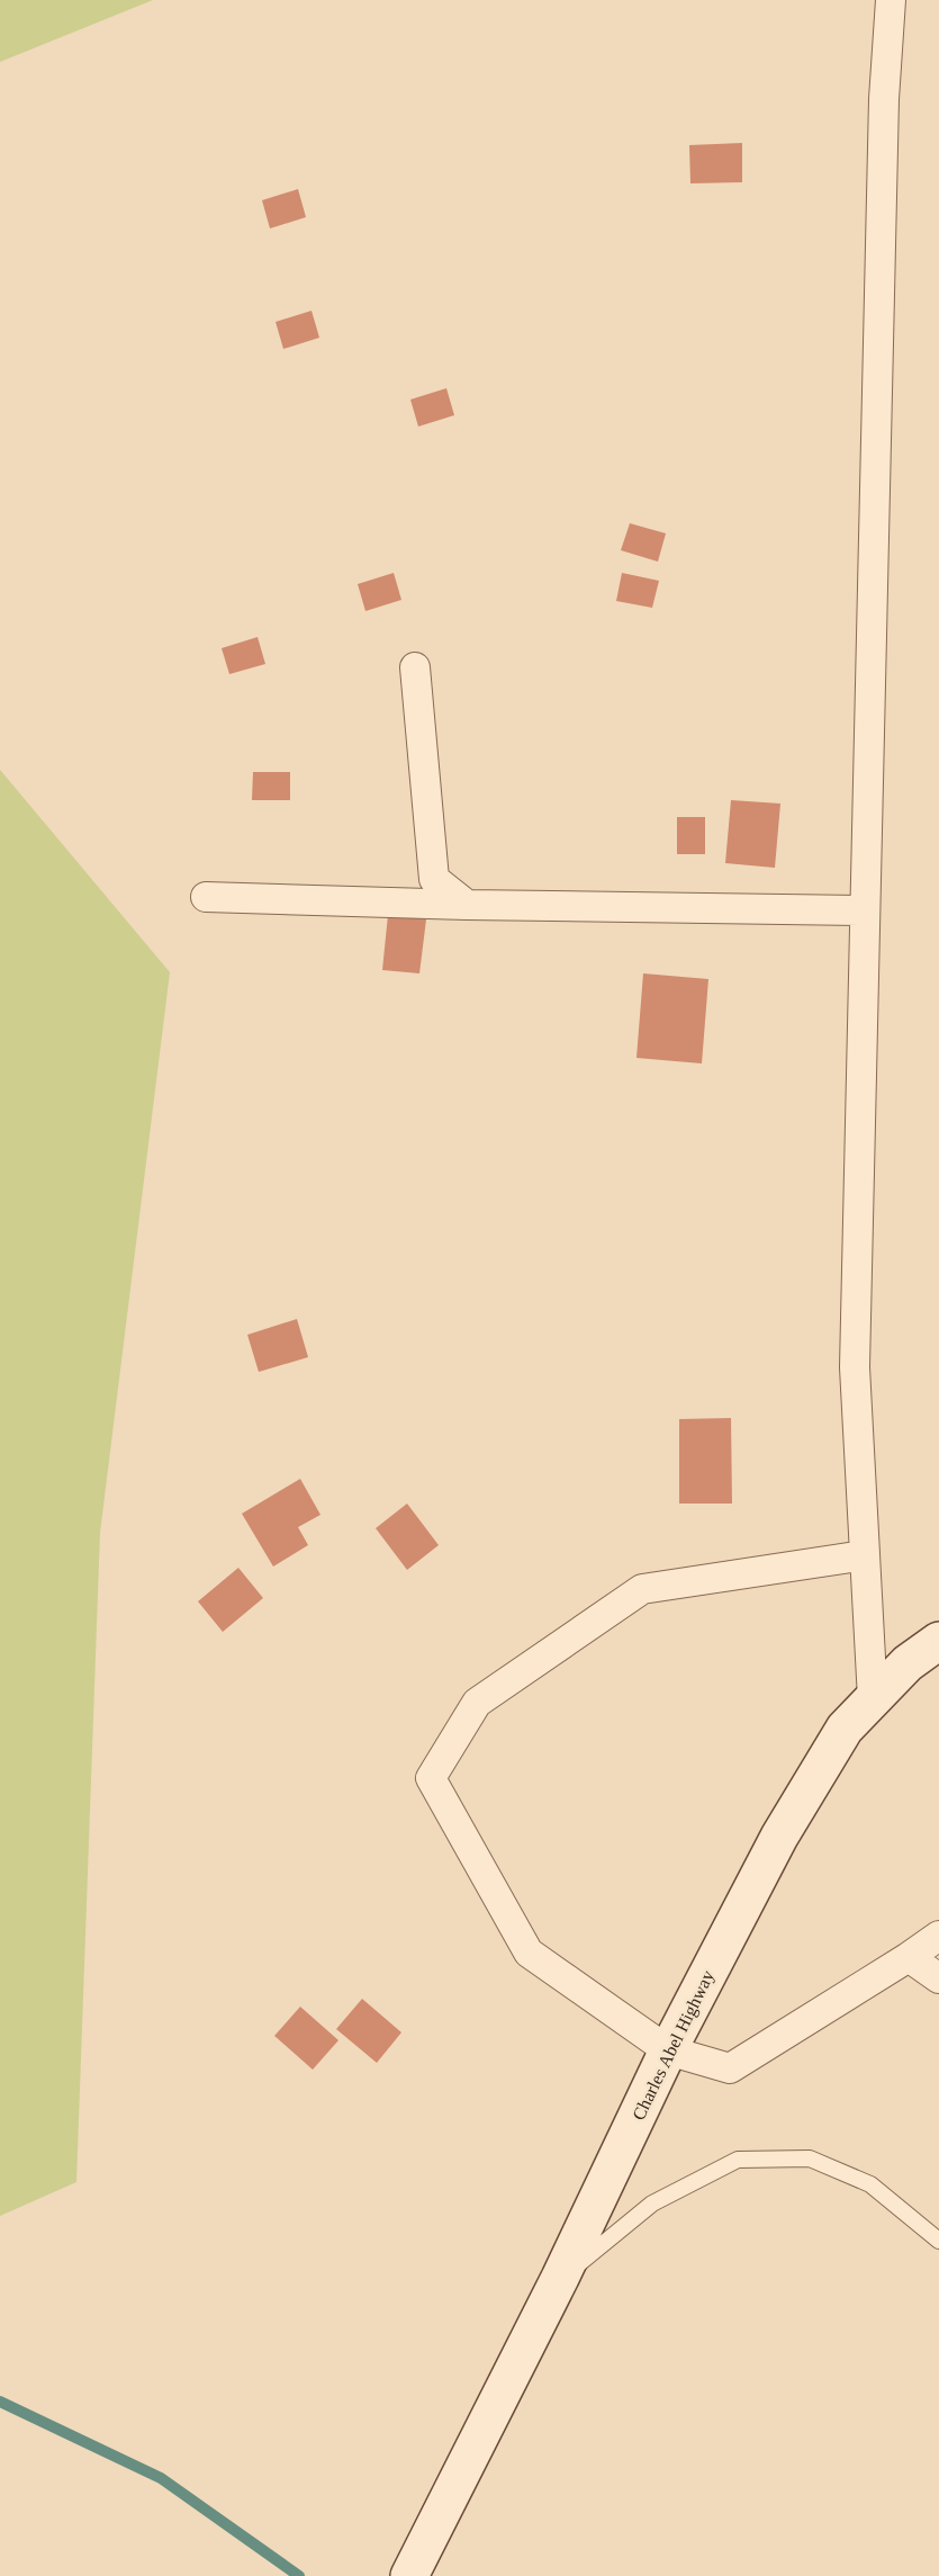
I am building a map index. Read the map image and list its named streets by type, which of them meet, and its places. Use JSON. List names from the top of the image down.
{
  "streets": {
    "main road": ["Charles Abel Highway"]
  }
}
